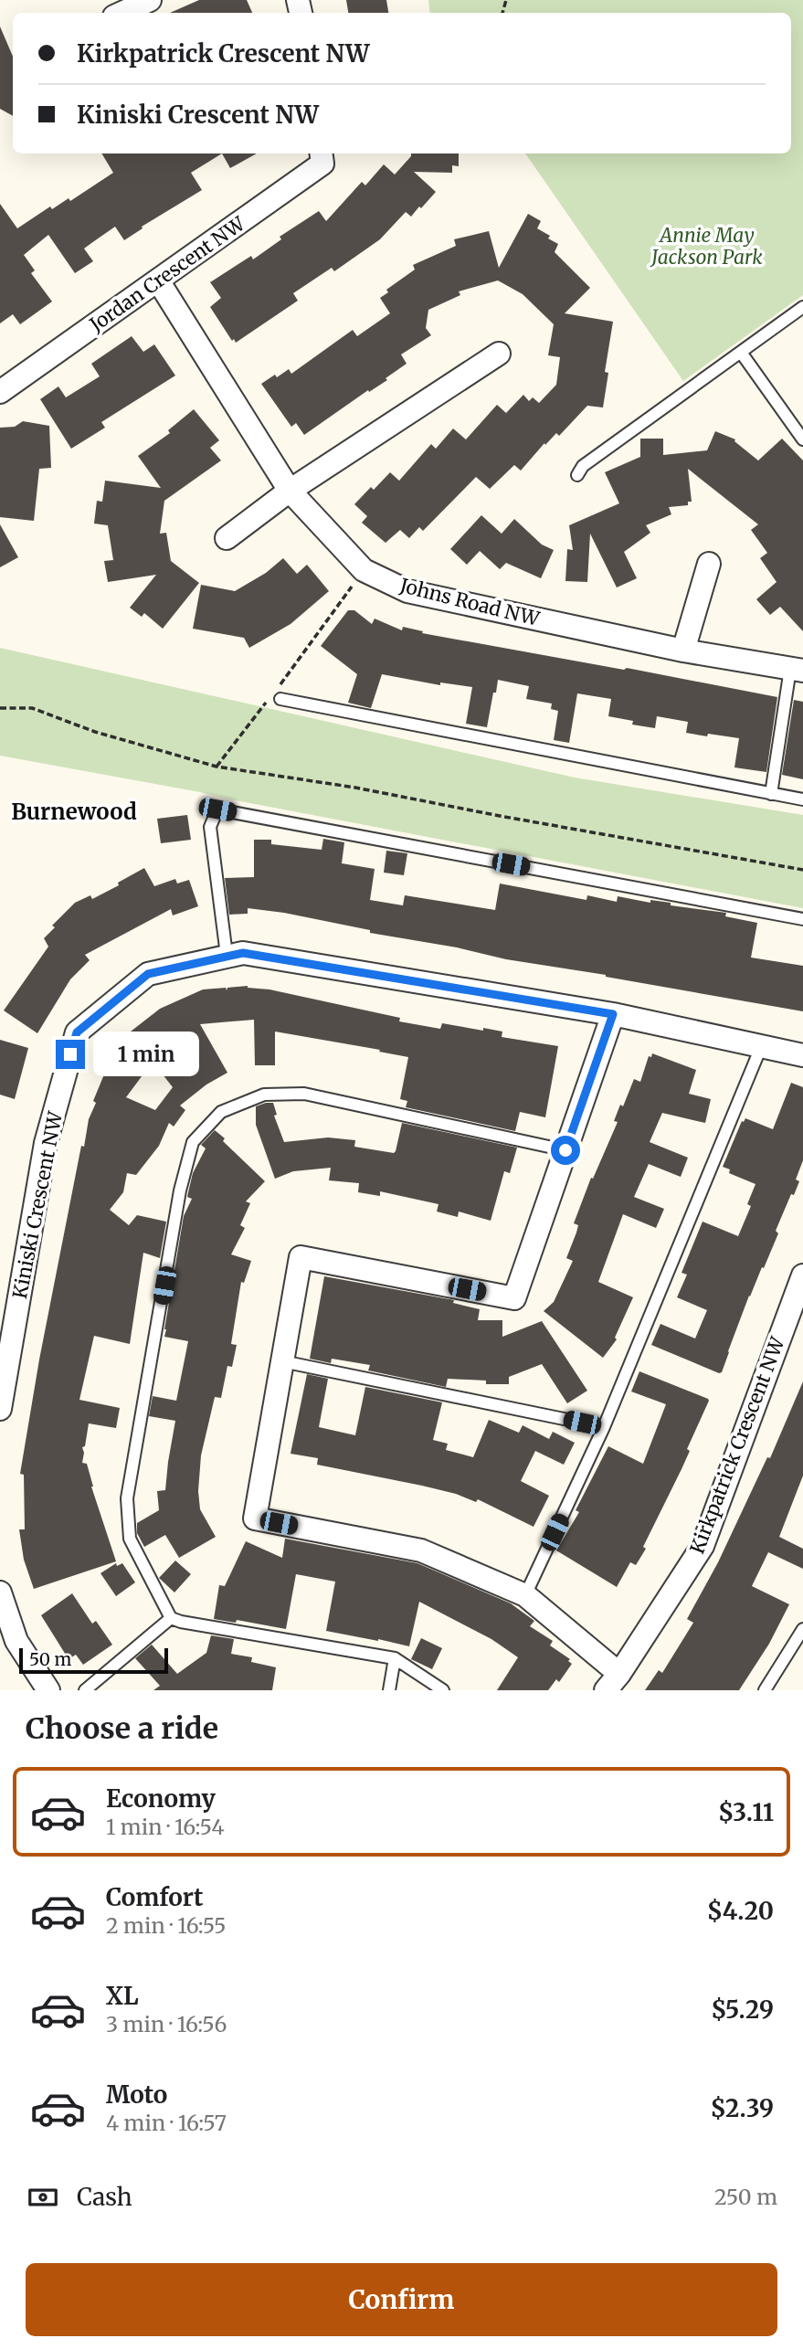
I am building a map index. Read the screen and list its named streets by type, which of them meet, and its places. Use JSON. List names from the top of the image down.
{
  "streets": {
    "street": [
      "Jordan Crescent NW",
      "Johns Road NW",
      "Kiniski Crescent NW",
      "Kirkpatrick Crescent NW"
    ]
  },
  "crossings": [
    ["Jordan Crescent NW", "Johns Road NW"],
    ["Kiniski Crescent NW", "Kirkpatrick Crescent NW"]
  ],
  "districts": ["Burnewood"],
  "parks": ["Annie May Jackson Park"],
  "scale_bar": "50 m",
  "page": {
    "banner": ["Kirkpatrick Crescent NW", "Kiniski Crescent NW"],
    "bubble": "1 min",
    "scale": "50 m",
    "heading": "Choose a ride",
    "list": [
      {
        "name": "Economy",
        "note": "1 min · 16:54",
        "value": "$3.11"
      },
      {
        "name": "Comfort",
        "note": "2 min · 16:55",
        "value": "$4.20"
      },
      {
        "name": "XL",
        "note": "3 min · 16:56",
        "value": "$5.29"
      },
      {
        "name": "Moto",
        "note": "4 min · 16:57",
        "value": "$2.39"
      }
    ],
    "pay": ["Cash", "250 m"],
    "buttons": "Confirm"
  }
}
